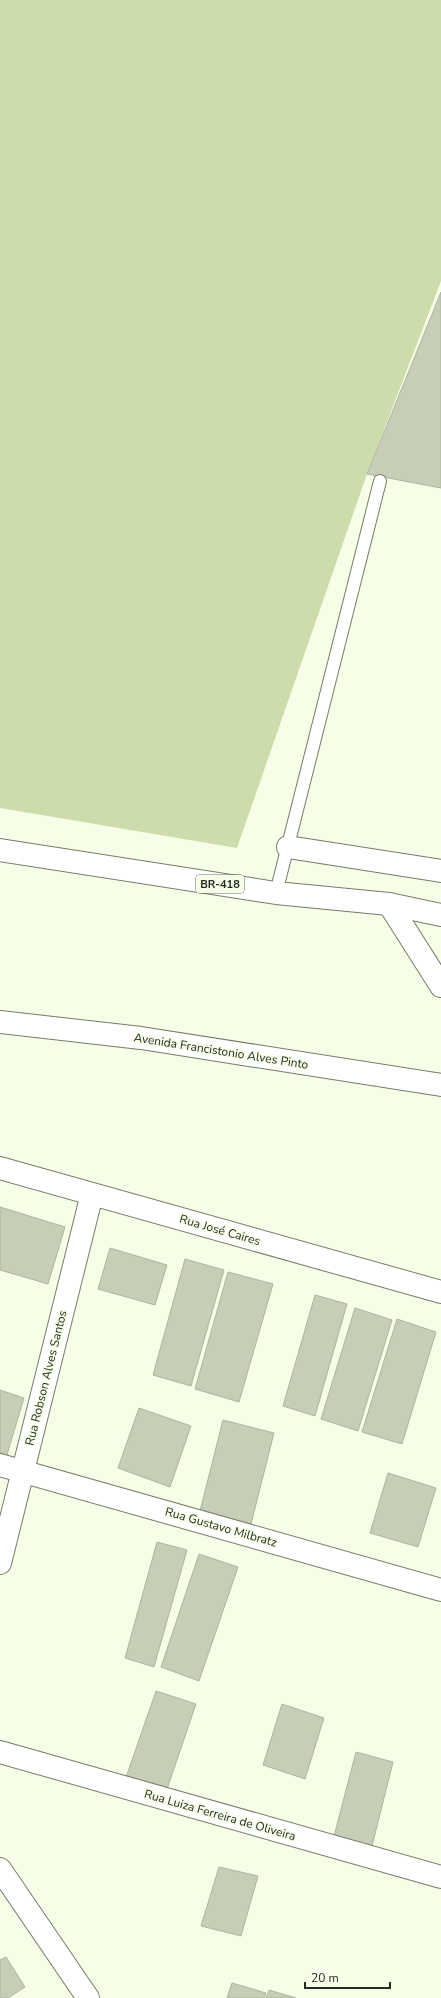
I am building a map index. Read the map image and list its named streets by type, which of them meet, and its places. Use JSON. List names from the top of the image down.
{
  "streets": {
    "street": [
      "BR-418",
      "Avenida Francistonio Alves Pinto",
      "Rua José Caires",
      "Rua Robson Alves Santos",
      "Rua Gustavo Milbratz",
      "Rua Luiza Ferreira de Oliveira"
    ]
  },
  "crossings": [
    ["Rua José Caires", "Rua Robson Alves Santos"],
    ["Rua Robson Alves Santos", "Rua Gustavo Milbratz"]
  ],
  "scale_bar": "20 m"
}
